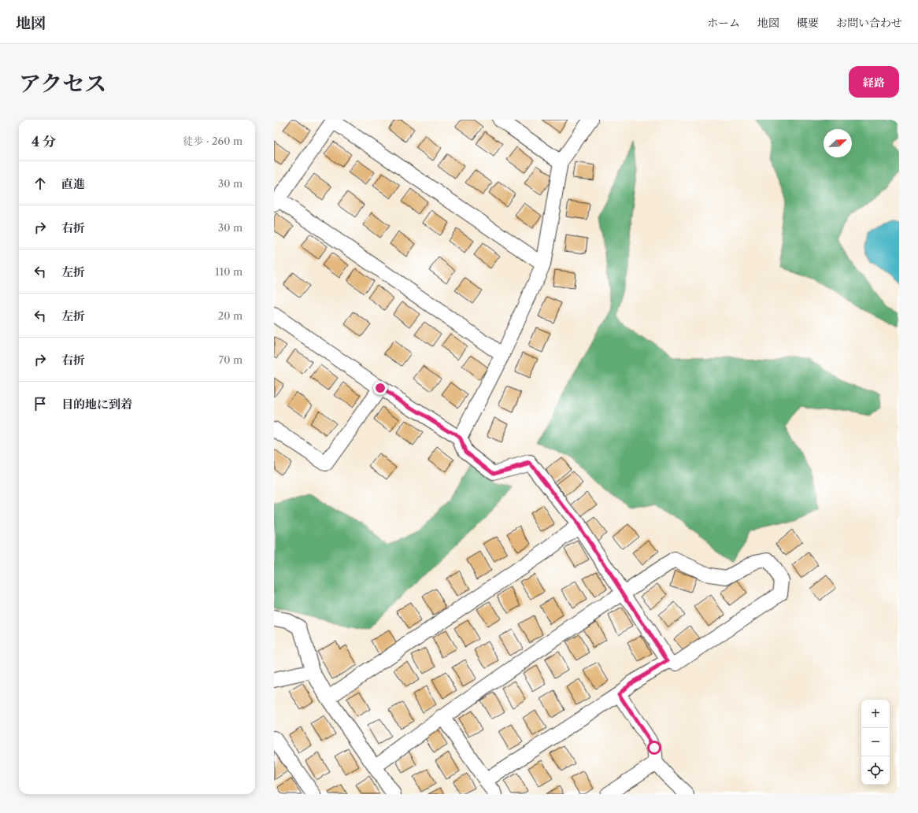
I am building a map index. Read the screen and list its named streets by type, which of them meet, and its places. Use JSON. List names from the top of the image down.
{
  "north": "top right",
  "page": {
    "header": "地図",
    "nav": [
      "ホーム",
      "地図",
      "概要",
      "お問い合わせ"
    ],
    "title": "アクセス",
    "buttons": "経路",
    "heading": ["4 分", "徒歩 · 260 m"],
    "list": [
      ["直進", "30 m"],
      ["右折", "30 m"],
      ["左折", "110 m"],
      ["左折", "20 m"],
      ["右折", "70 m"],
      "目的地に到着"
    ],
    "map_buttons": ["+", "−"]
  }
}
